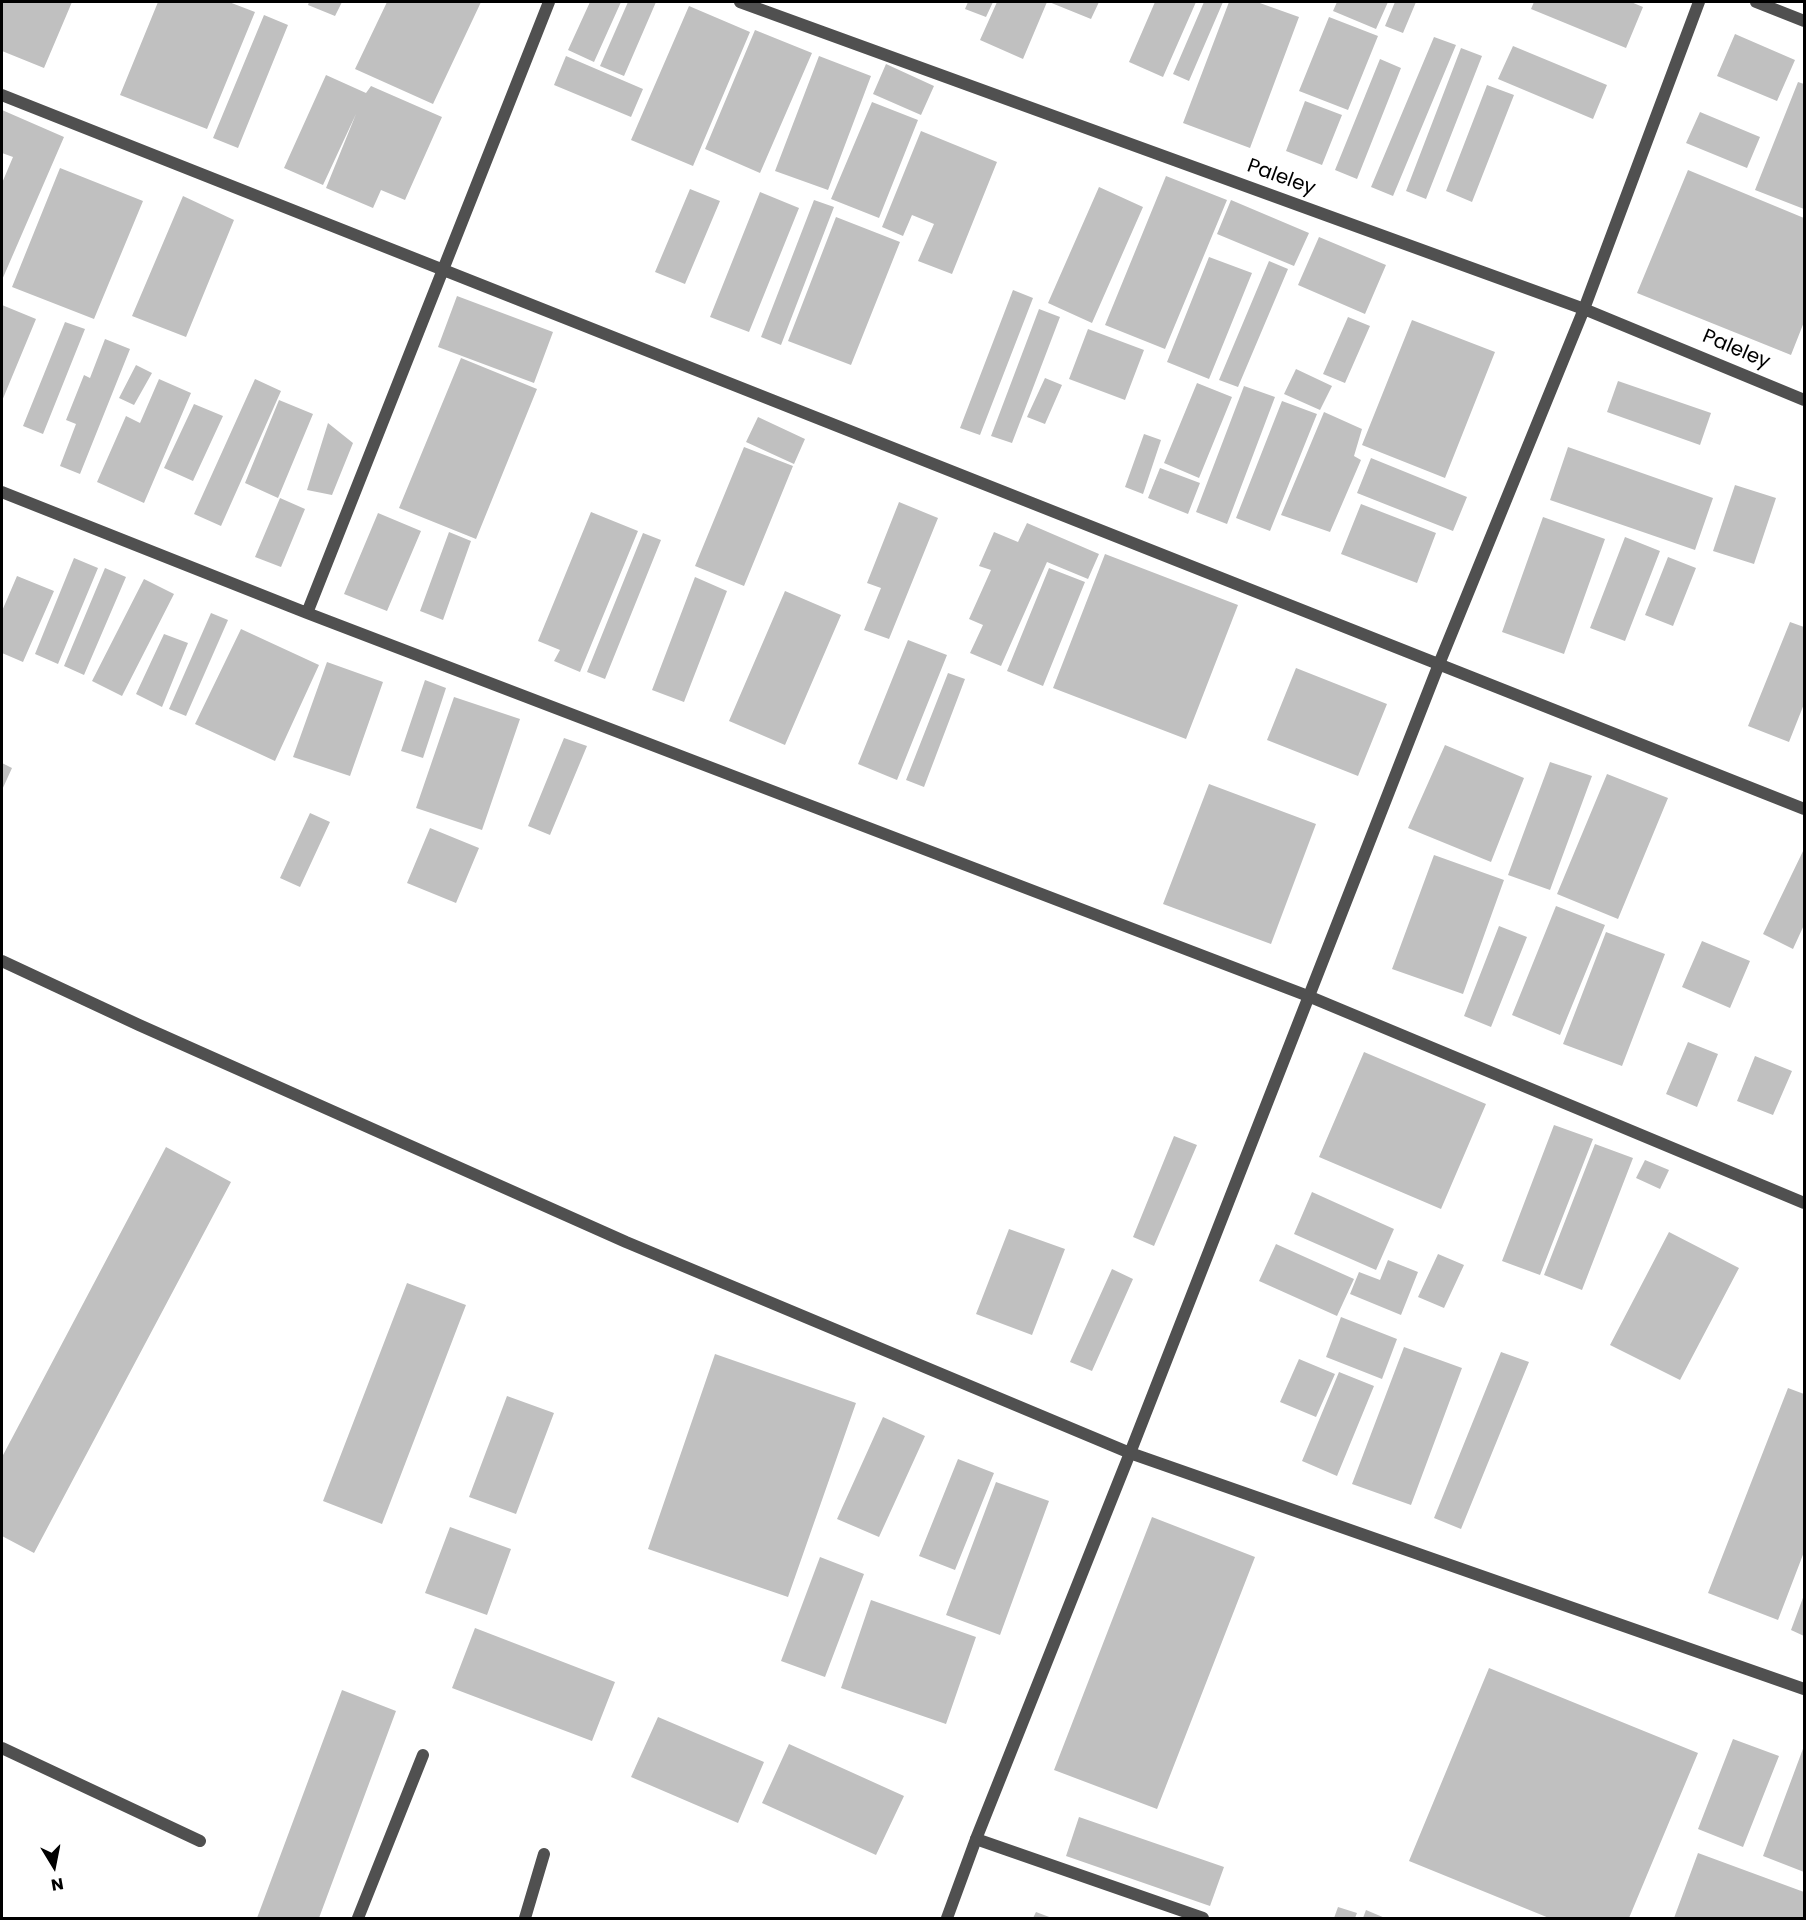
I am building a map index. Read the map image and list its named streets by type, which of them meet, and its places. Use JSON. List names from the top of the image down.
{
  "streets": {
    "street": ["Paleley"]
  },
  "north": "bottom"
}
